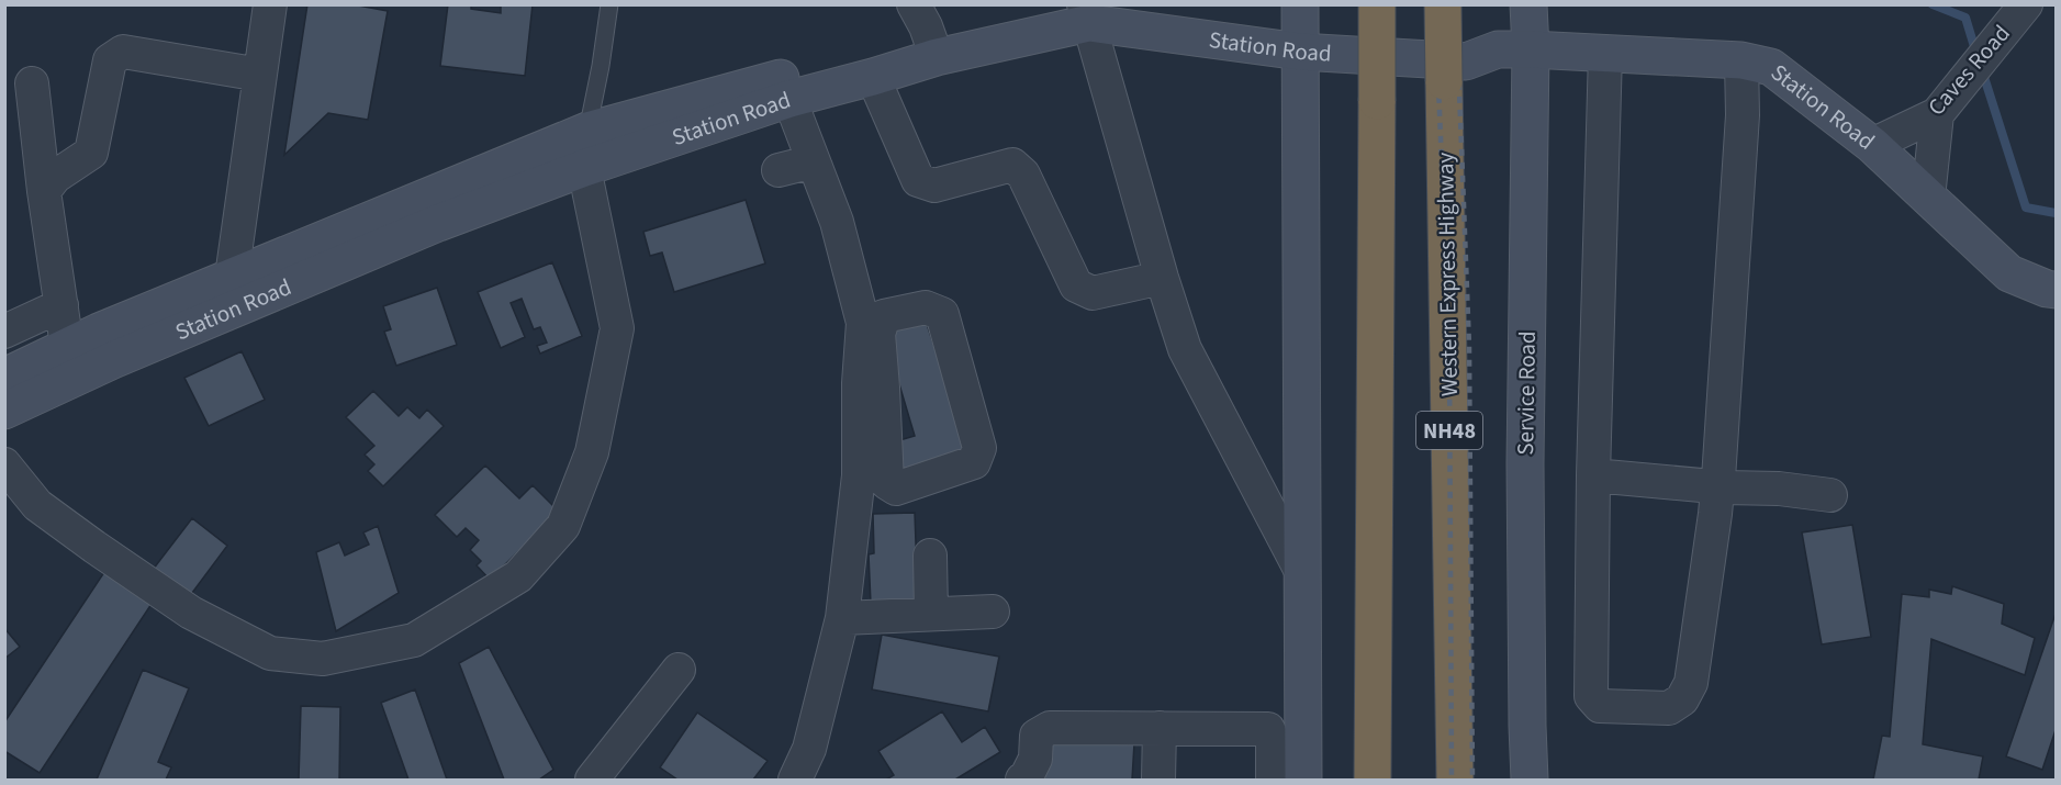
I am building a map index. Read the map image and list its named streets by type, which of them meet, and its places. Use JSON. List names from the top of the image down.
{
  "streets": {
    "highway": ["Western Express Highway", "NH48"],
    "street": ["Station Road", "Caves Road", "Service Road"]
  },
  "crossings": [
    ["Station Road", "Caves Road"],
    ["Station Road", "Service Road"]
  ]
}
